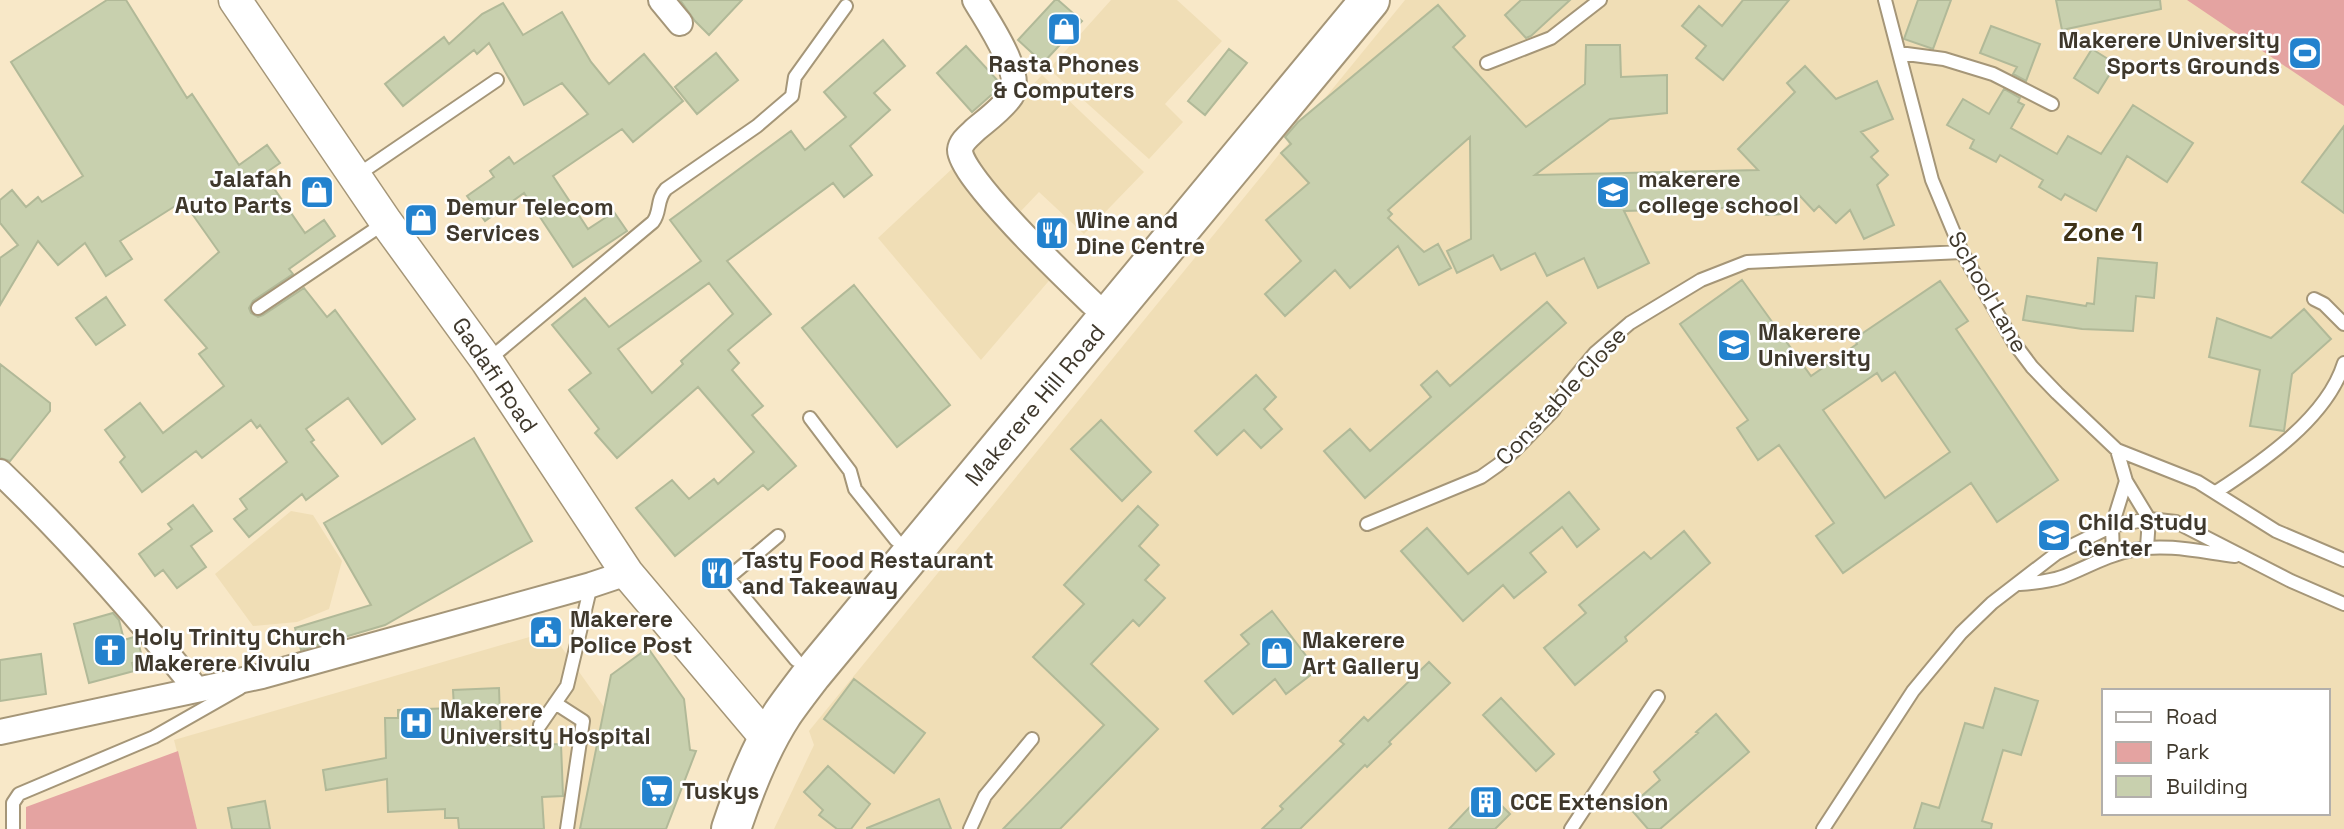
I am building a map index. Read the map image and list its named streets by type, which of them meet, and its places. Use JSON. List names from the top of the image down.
{
  "streets": {
    "main road": ["Makerere Hill Road"],
    "street": ["Gadafi Road"],
    "lane": ["School Lane", "Constable Close"]
  },
  "crossings": [
    ["School Lane", "Constable Close"],
    ["Gadafi Road", "Makerere Hill Road"]
  ],
  "districts": ["Zone 1"],
  "places": {
    "shop": [
      "Rasta Phones & Computers",
      "Jalafah Auto Parts",
      "Demur Telecom Services",
      "Makerere Art Gallery"
    ],
    "sports": ["Makerere University Sports Grounds"],
    "school or university": ["makerere college school", "Makerere University", "Child Study Center"],
    "restaurant": ["Wine and Dine Centre", "Tasty Food Restaurant and Takeaway"],
    "public building": ["Makerere Police Post"],
    "church": ["Holy Trinity Church Makerere Kivulu"],
    "hospital": ["Makerere University Hospital"],
    "supermarket": ["Tuskys"],
    "building": ["CCE Extension"]
  },
  "legend": ["Road", "Park", "Building"]
}
